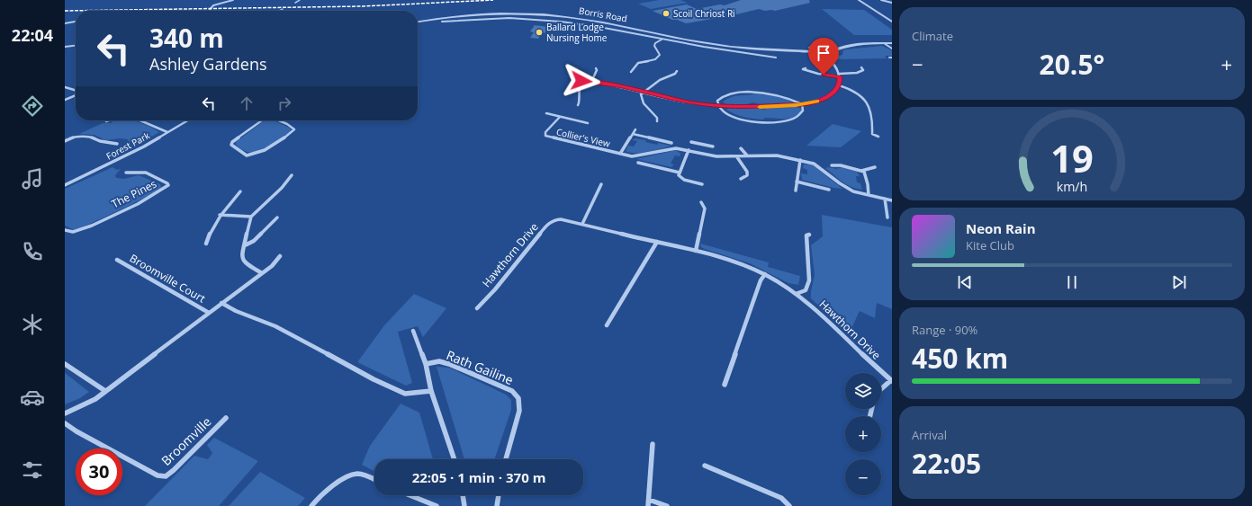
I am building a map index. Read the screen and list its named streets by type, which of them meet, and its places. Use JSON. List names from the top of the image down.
{
  "streets": {
    "street": [
      "Borris Road",
      "Collier's View",
      "Forest Park",
      "The Pines",
      "Hawthorn Drive",
      "Broomville Court",
      "Rath Gailine",
      "Broomville"
    ]
  },
  "places": ["Scoil Chriost Ri", "Ballard Lodge Nursing Home"],
  "page": {
    "tabs": "22:04",
    "tile": [
      "Climate",
      ["Range · 90%", "450 km"],
      ["Arrival", "22:05"]
    ],
    "turn": ["340 m", "Ashley Gardens"],
    "heat": ["−", "20.5°", "+"],
    "song": ["Neon Rain", "Kite Club"],
    "map_buttons": ["+", "−"],
    "limit": "30",
    "trip": "22:05 · 1 min · 370 m",
    "gauge": ["19", "km/h"]
  }
}
